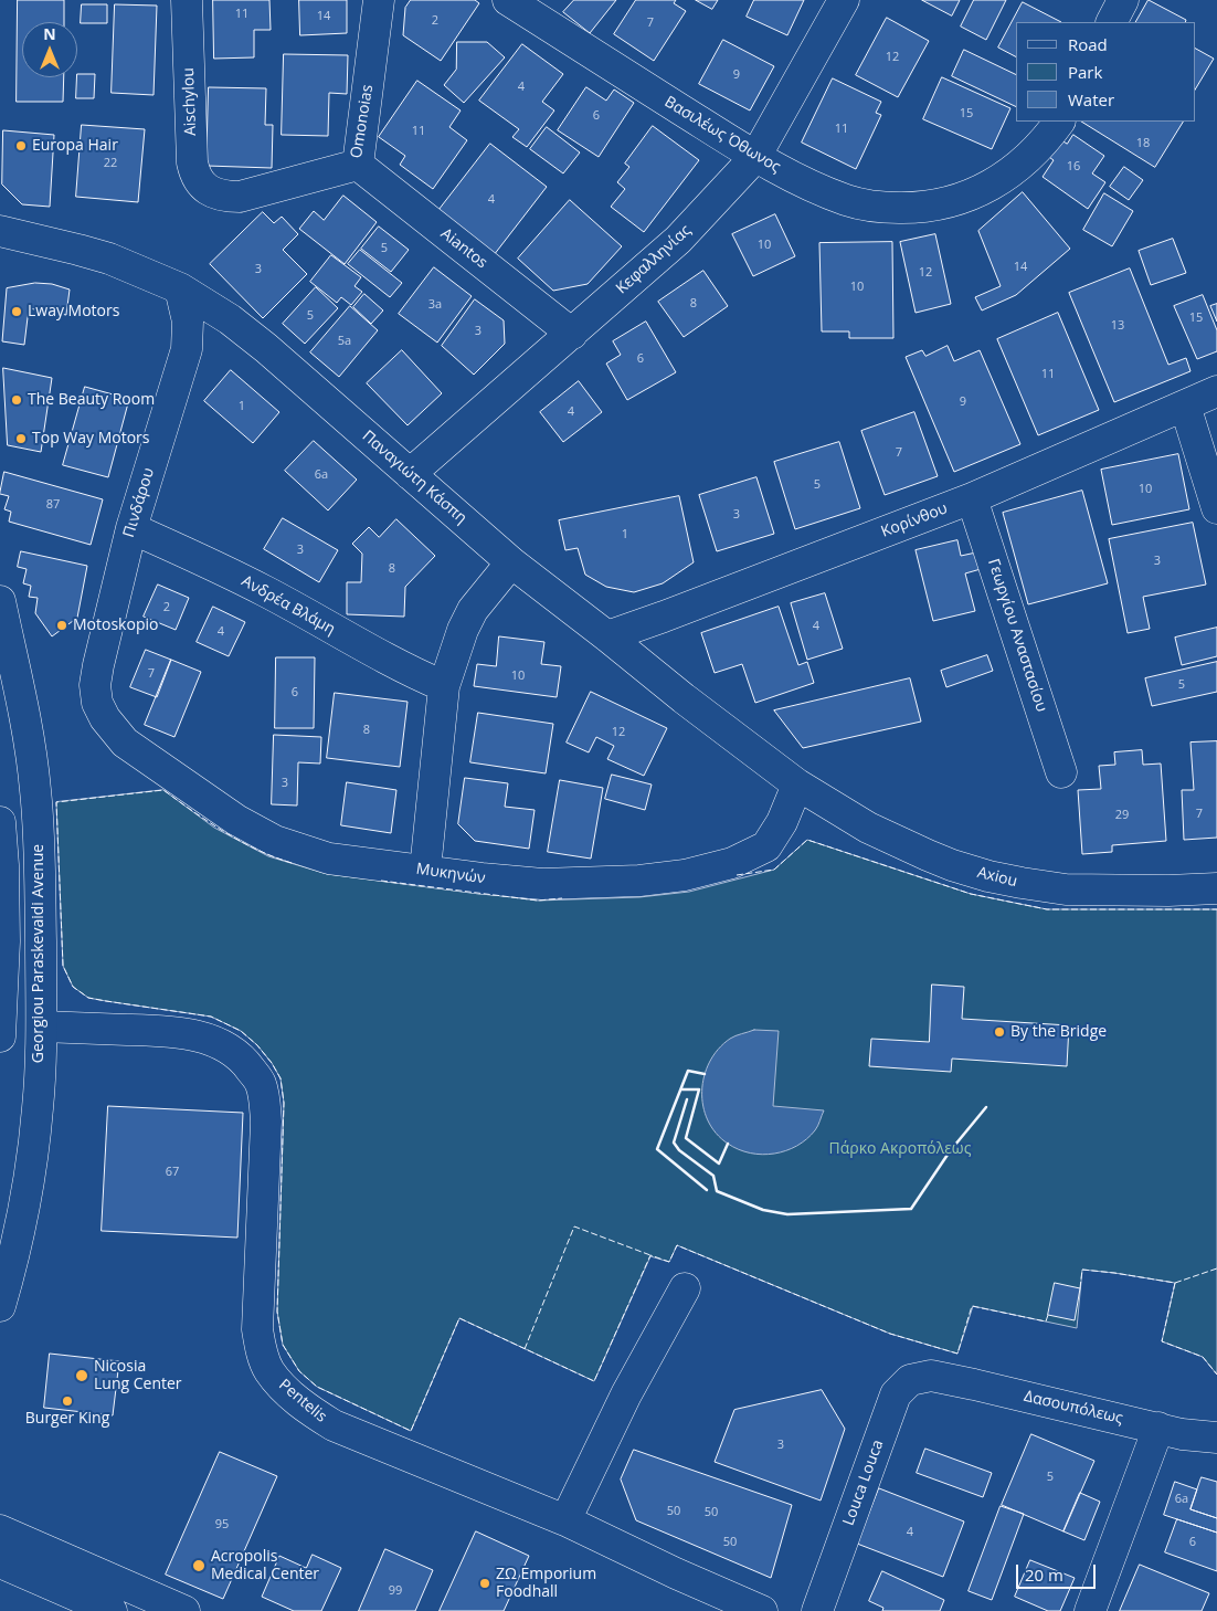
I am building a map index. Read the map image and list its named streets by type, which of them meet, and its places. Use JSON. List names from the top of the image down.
{
  "streets": {
    "street": [
      "Aischylou",
      "Omonoias",
      "Βασιλέως Όθωνος",
      "Aiantos",
      "Κεφαλληνίας",
      "Παναγιώτη Κάσπη",
      "Πινδάρου",
      "Κορίνθου",
      "Ανδρέα Βλάμη",
      "Γεωργίου Αναστασίου",
      "Μυκηνών",
      "Axiou",
      "Georgiou Paraskevaidi Avenue",
      "Pentelis",
      "Δασουπόλεως",
      "Louca Louca"
    ]
  },
  "crossings": [
    ["Aischylou", "Omonoias"],
    ["Omonoias", "Aiantos"],
    ["Βασιλέως Όθωνος", "Κεφαλληνίας"],
    ["Aiantos", "Κεφαλληνίας"],
    ["Κεφαλληνίας", "Παναγιώτη Κάσπη"],
    ["Παναγιώτη Κάσπη", "Πινδάρου"],
    ["Παναγιώτη Κάσπη", "Κορίνθου"],
    ["Παναγιώτη Κάσπη", "Μυκηνών"],
    ["Παναγιώτη Κάσπη", "Axiou"],
    ["Πινδάρου", "Ανδρέα Βλάμη"],
    ["Πινδάρου", "Μυκηνών"],
    ["Κορίνθου", "Γεωργίου Αναστασίου"],
    ["Μυκηνών", "Axiou"],
    ["Georgiou Paraskevaidi Avenue", "Pentelis"],
    ["Δασουπόλεως", "Louca Louca"]
  ],
  "parks": ["Πάρκο Ακροπόλεως"],
  "places": [
    "Europa Hair",
    "Lway Motors",
    "The Beauty Room",
    "Top Way Motors",
    "Motoskopio",
    "By the Bridge",
    "Nicosia Lung Center",
    "Burger King",
    "Acropolis Medical Center",
    "ΖΩ Emporium Foodhall"
  ],
  "house_numbers": [
    "11",
    "14",
    "2",
    "7",
    "12",
    "9",
    "4",
    "15",
    "6",
    "11",
    "11",
    "18",
    "22",
    "16",
    "4",
    "10",
    "5",
    "14",
    "3",
    "12",
    "10",
    "8",
    "3a",
    "5",
    "15",
    "13",
    "3",
    "5a",
    "6",
    "11",
    "9",
    "1",
    "4",
    "7",
    "6a",
    "5",
    "10",
    "87",
    "3",
    "1",
    "3",
    "3",
    "8",
    "2",
    "4",
    "4",
    "7",
    "10",
    "5",
    "6",
    "8",
    "12",
    "3",
    "7",
    "29",
    "67",
    "3",
    "5",
    "6a",
    "50",
    "50",
    "95",
    "4",
    "50",
    "6",
    "99"
  ],
  "legend": ["Road", "Park", "Water"],
  "scale_bar": "20 m",
  "north": "top"
}
